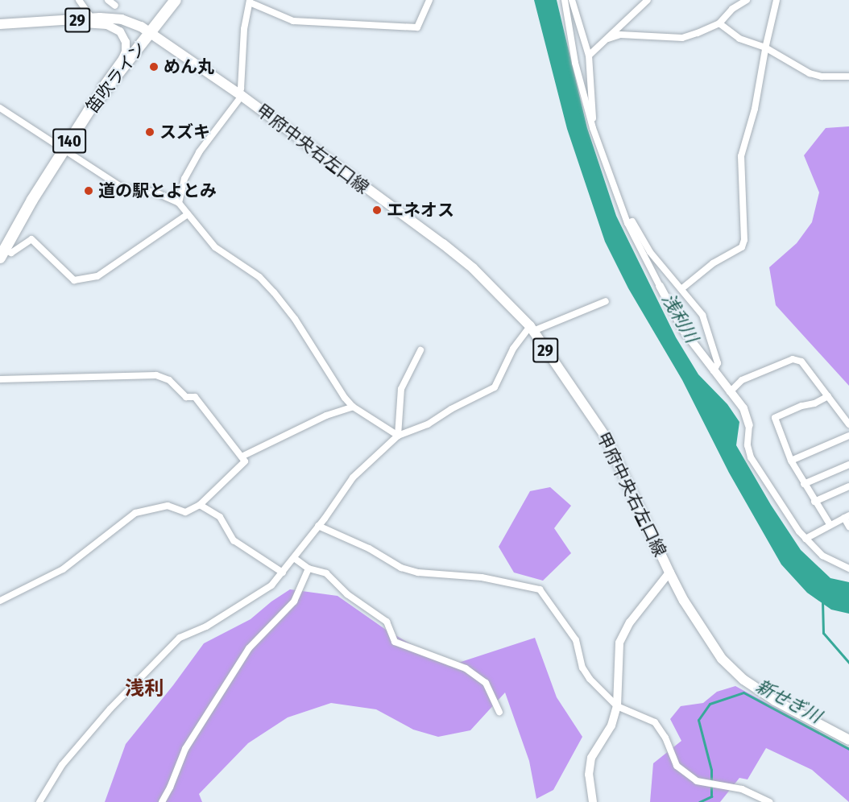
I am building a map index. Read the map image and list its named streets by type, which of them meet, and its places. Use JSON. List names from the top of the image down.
{
  "streets": {
    "highway": ["笛吹ライン", "140"],
    "main road": ["29", "甲府中央右左口線"]
  },
  "crossings": [
    ["笛吹ライン", "甲府中央右左口線"]
  ],
  "districts": ["浅利"],
  "water": ["浅利川", "新せぎ川"],
  "places": [
    "めん丸",
    "スズキ",
    "道の駅とよとみ",
    "エネオス"
  ]
}
